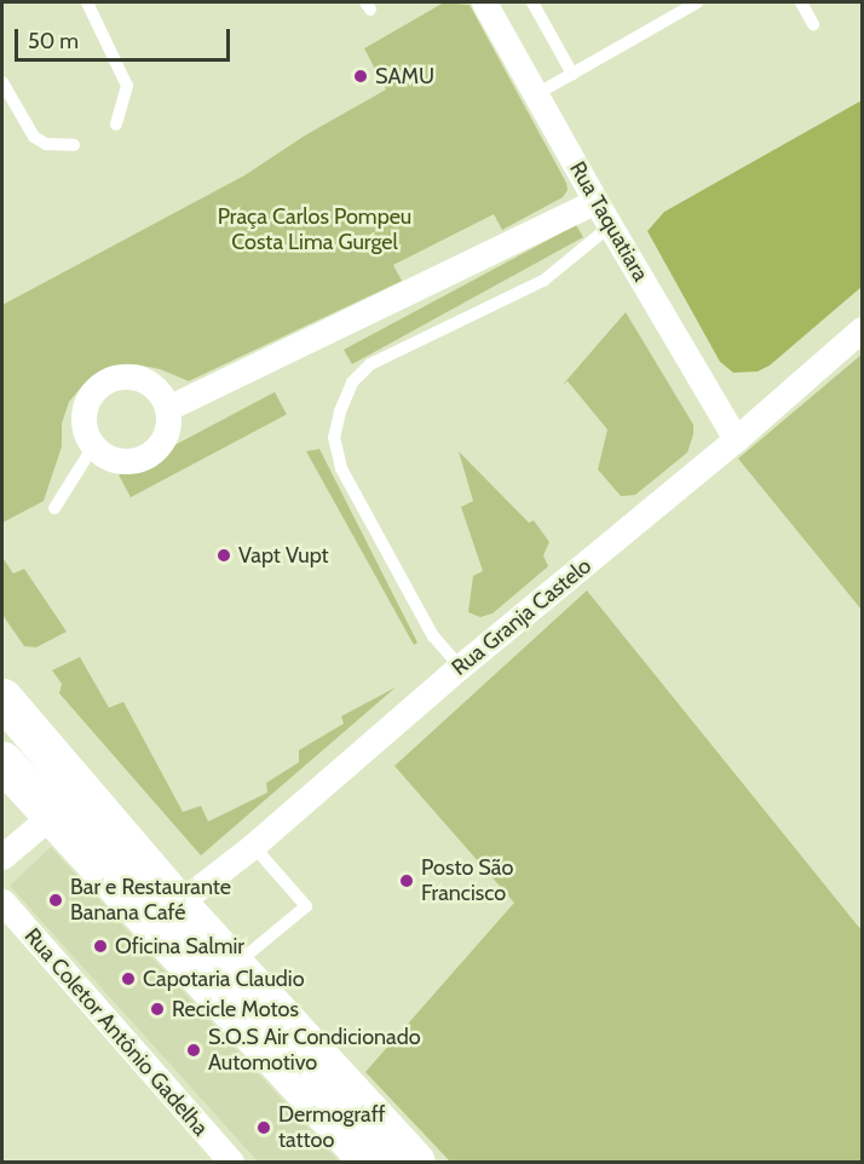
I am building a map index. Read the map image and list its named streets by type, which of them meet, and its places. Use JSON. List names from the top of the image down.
{
  "streets": {
    "street": ["Rua Taquatiara", "Rua Granja Castelo", "Rua Coletor Antônio Gadelha"]
  },
  "crossings": [
    ["Rua Taquatiara", "Rua Granja Castelo"]
  ],
  "parks": ["Praça Carlos Pompeu Costa Lima Gurgel"],
  "places": [
    "SAMU",
    "Vapt Vupt",
    "Posto São Francisco",
    "Bar e Restaurante Banana Café",
    "Oficina Salmir",
    "Capotaria Claudio",
    "Recicle Motos",
    "S.O.S Air Condicionado Automotivo",
    "Dermograff tattoo"
  ],
  "scale_bar": "50 m"
}
